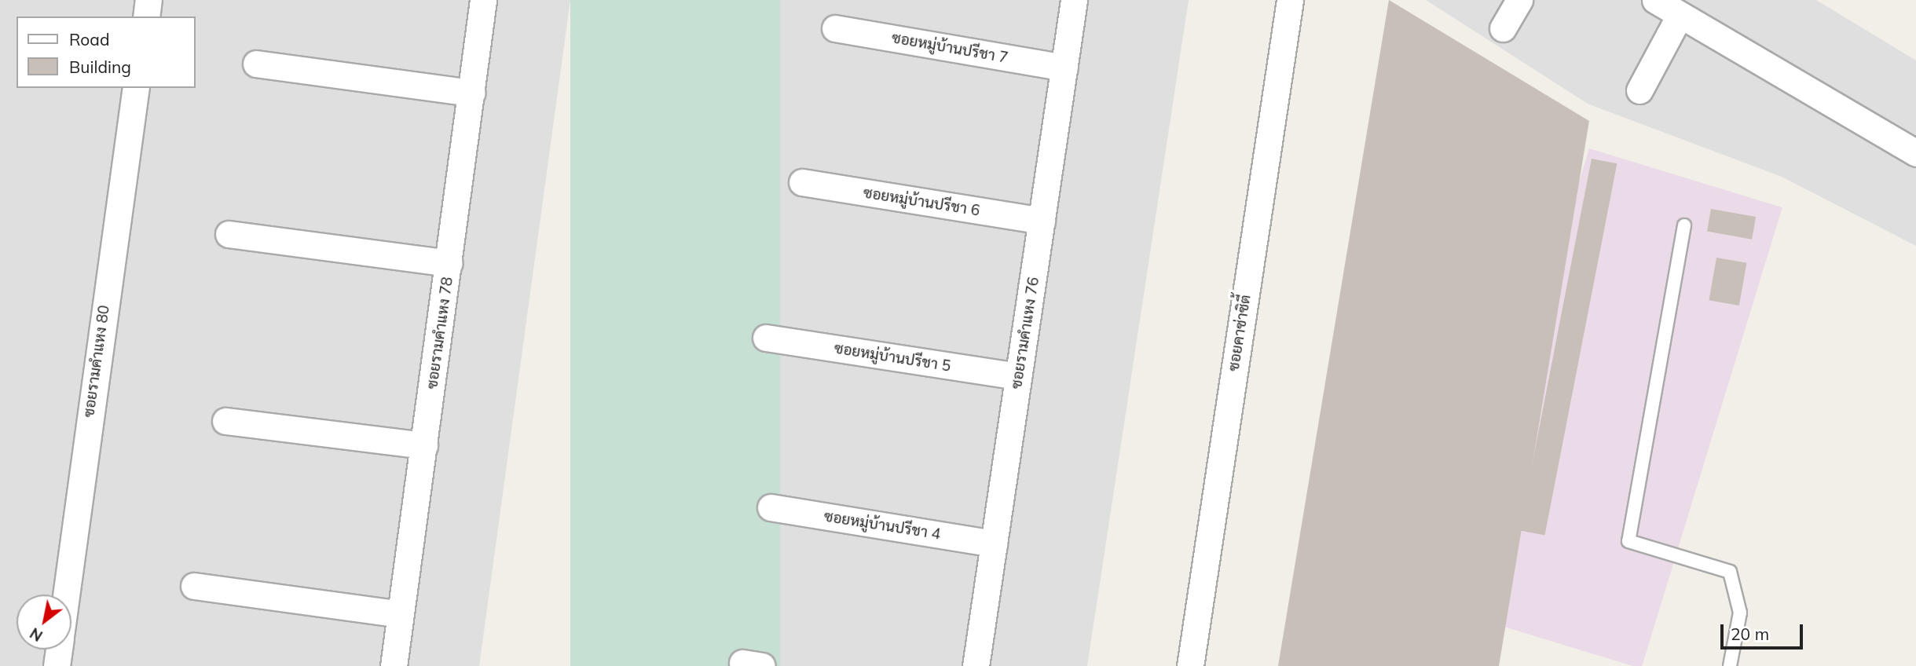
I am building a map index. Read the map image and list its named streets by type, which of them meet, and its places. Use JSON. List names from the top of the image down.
{
  "streets": {
    "street": [
      "ซอยหมู่บ้านปรีชา 7",
      "ซอยหมู่บ้านปรีชา 6",
      "ซอยรามคำแหง 78",
      "ซอยรามคำแหง 76",
      "ซอยคาซ่าซิตี้",
      "ซอยหมู่บ้านปรีชา 5",
      "ซอยรามคำแหง 80",
      "ซอยหมู่บ้านปรีชา 4"
    ]
  },
  "crossings": [
    ["ซอยหมู่บ้านปรีชา 7", "ซอยรามคำแหง 76"],
    ["ซอยหมู่บ้านปรีชา 6", "ซอยรามคำแหง 76"],
    ["ซอยรามคำแหง 76", "ซอยหมู่บ้านปรีชา 5"],
    ["ซอยรามคำแหง 76", "ซอยหมู่บ้านปรีชา 4"]
  ],
  "legend": ["Road", "Building"],
  "scale_bar": "20 m",
  "north": "bottom left"
}
